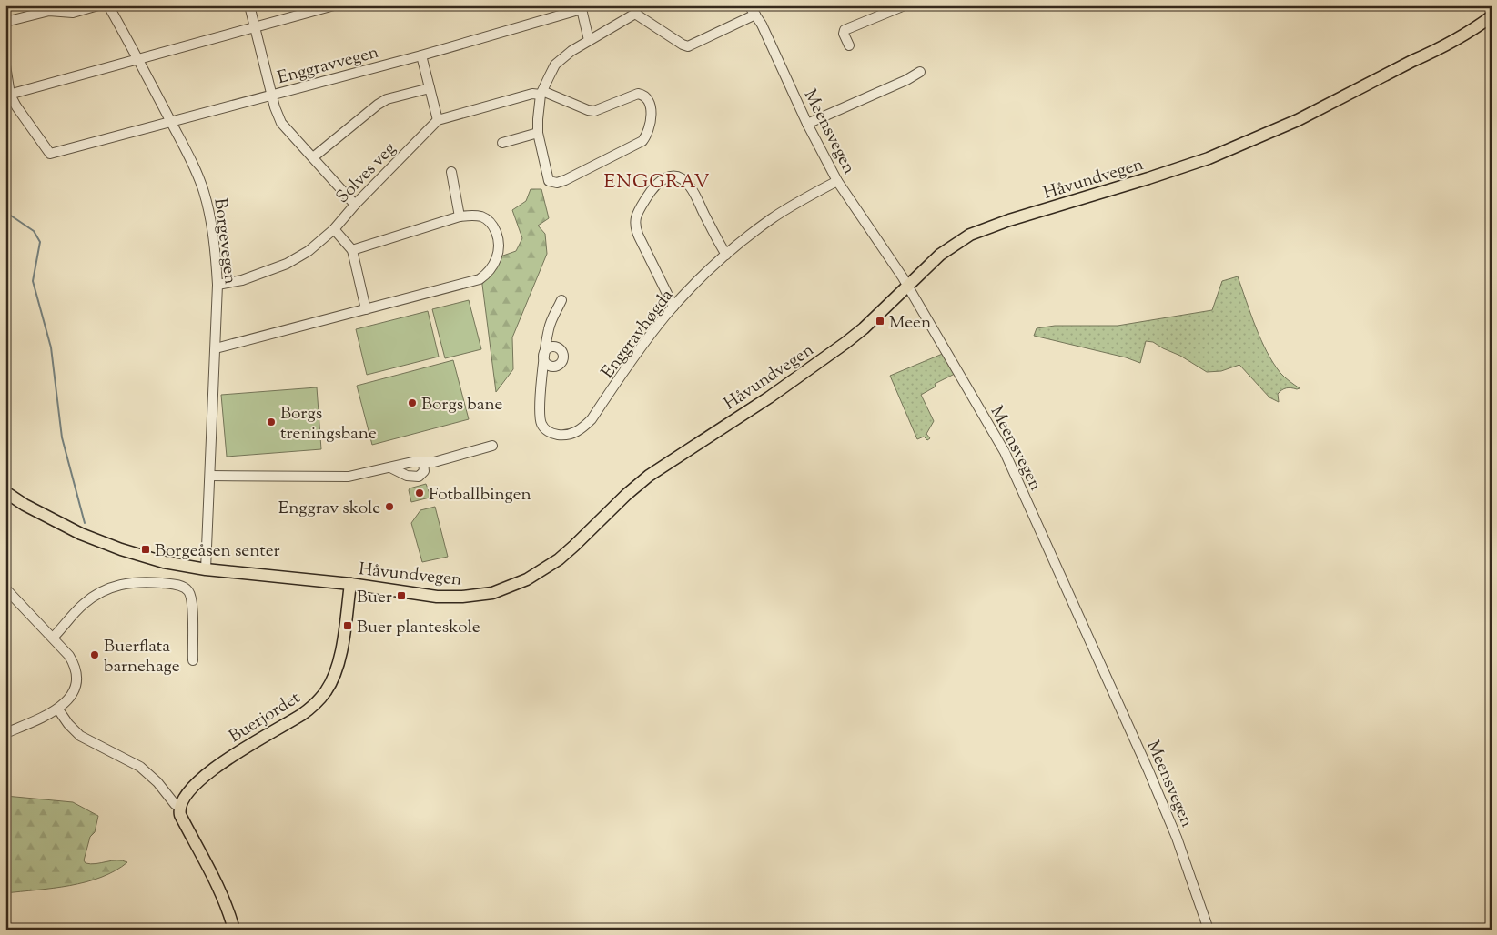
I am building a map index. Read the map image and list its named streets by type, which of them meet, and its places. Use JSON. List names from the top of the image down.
{
  "streets": {
    "main road": ["Håvundvegen", "Buerjordet"],
    "street": [
      "Enggravvegen",
      "Meensvegen",
      "Solves veg",
      "Borgevegen",
      "Enggravhøgda"
    ]
  },
  "crossings": [
    ["Enggravvegen", "Borgevegen"],
    ["Meensvegen", "Håvundvegen"],
    ["Meensvegen", "Enggravhøgda"],
    ["Solves veg", "Borgevegen"],
    ["Håvundvegen", "Borgevegen"],
    ["Håvundvegen", "Buerjordet"]
  ],
  "districts": ["ENGGRAV"],
  "places": {
    "transit": [
      "Meen",
      "Borgeåsen senter",
      "Buer",
      "Buer planteskole"
    ],
    "other": [
      "Borgs bane",
      "Borgs treningsbane",
      "Fotballbingen",
      "Enggrav skole",
      "Buerflata barnehage"
    ]
  }
}
